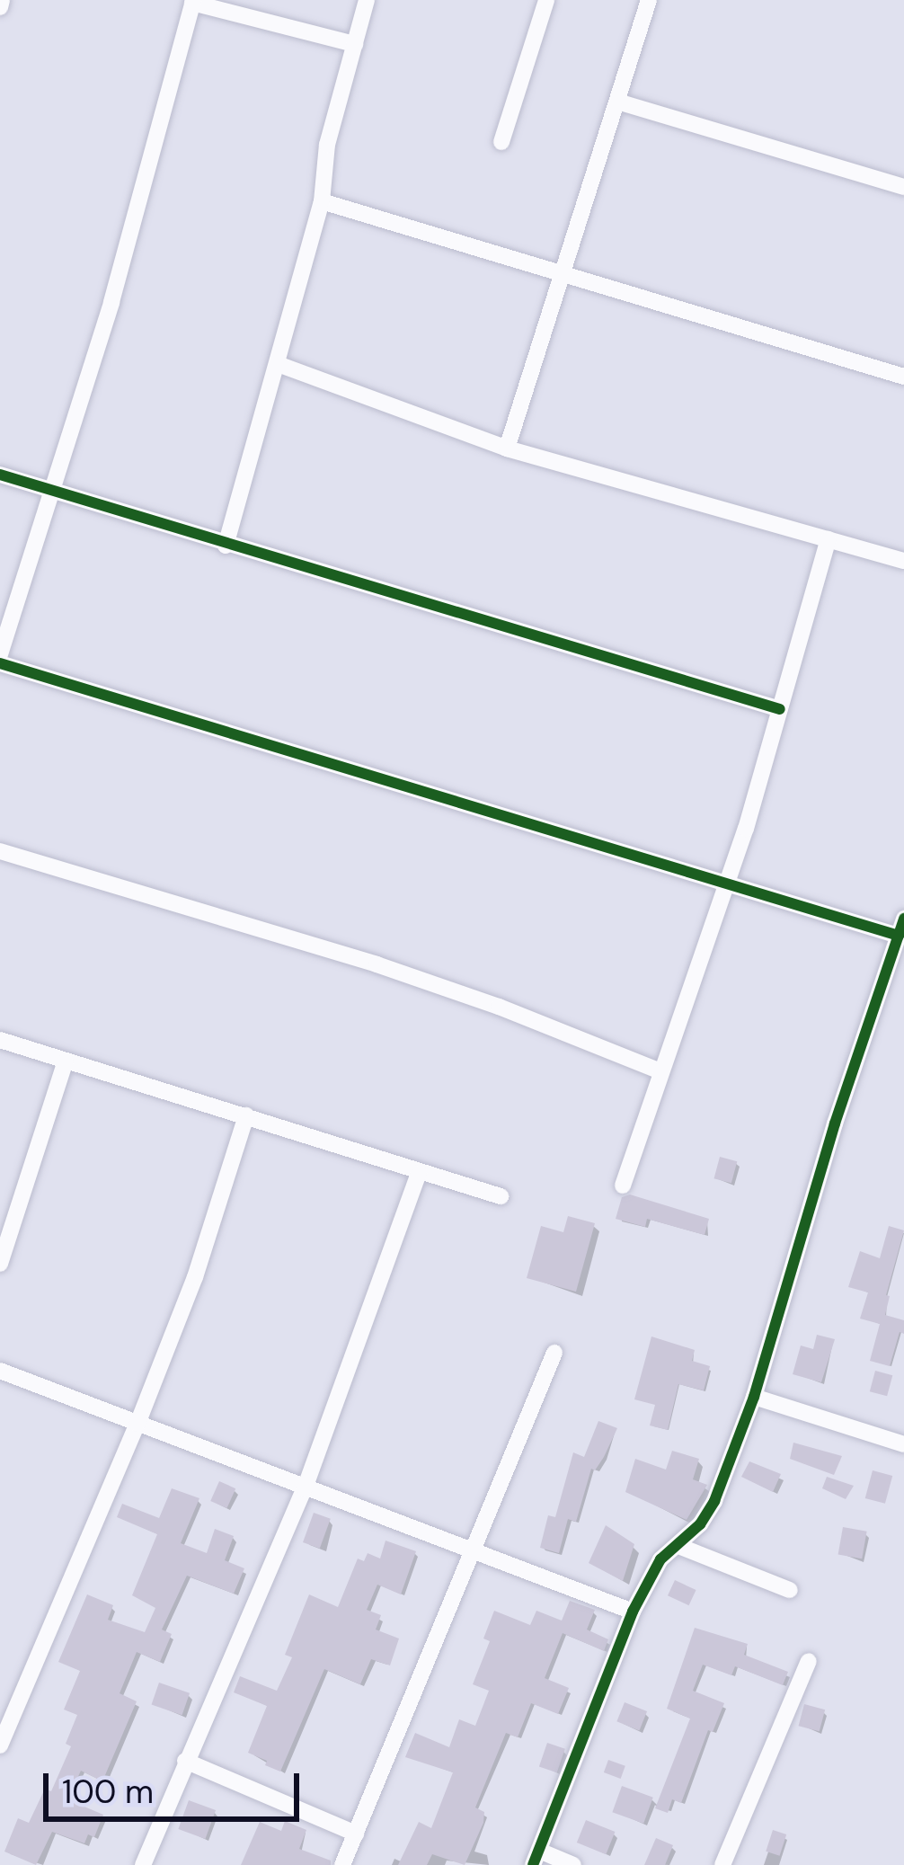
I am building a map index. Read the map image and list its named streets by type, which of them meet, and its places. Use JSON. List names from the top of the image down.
{
  "scale_bar": "100 m"
}
